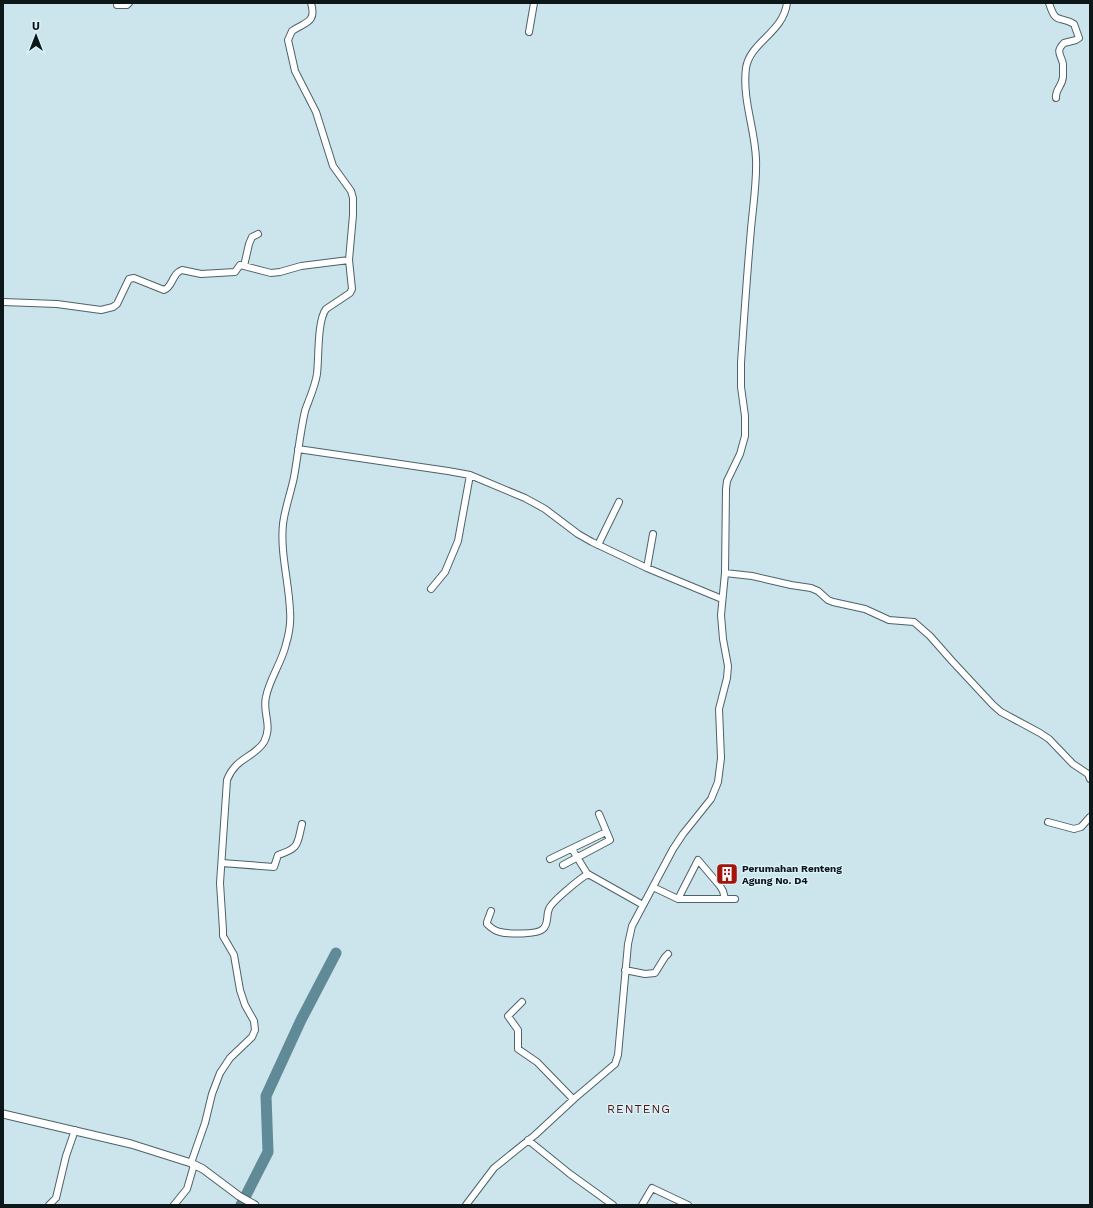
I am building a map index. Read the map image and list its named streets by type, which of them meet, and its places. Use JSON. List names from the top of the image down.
{
  "districts": ["RENTENG"],
  "places": {
    "building": ["Perumahan Renteng Agung No. D4"]
  },
  "north": "top"
}
